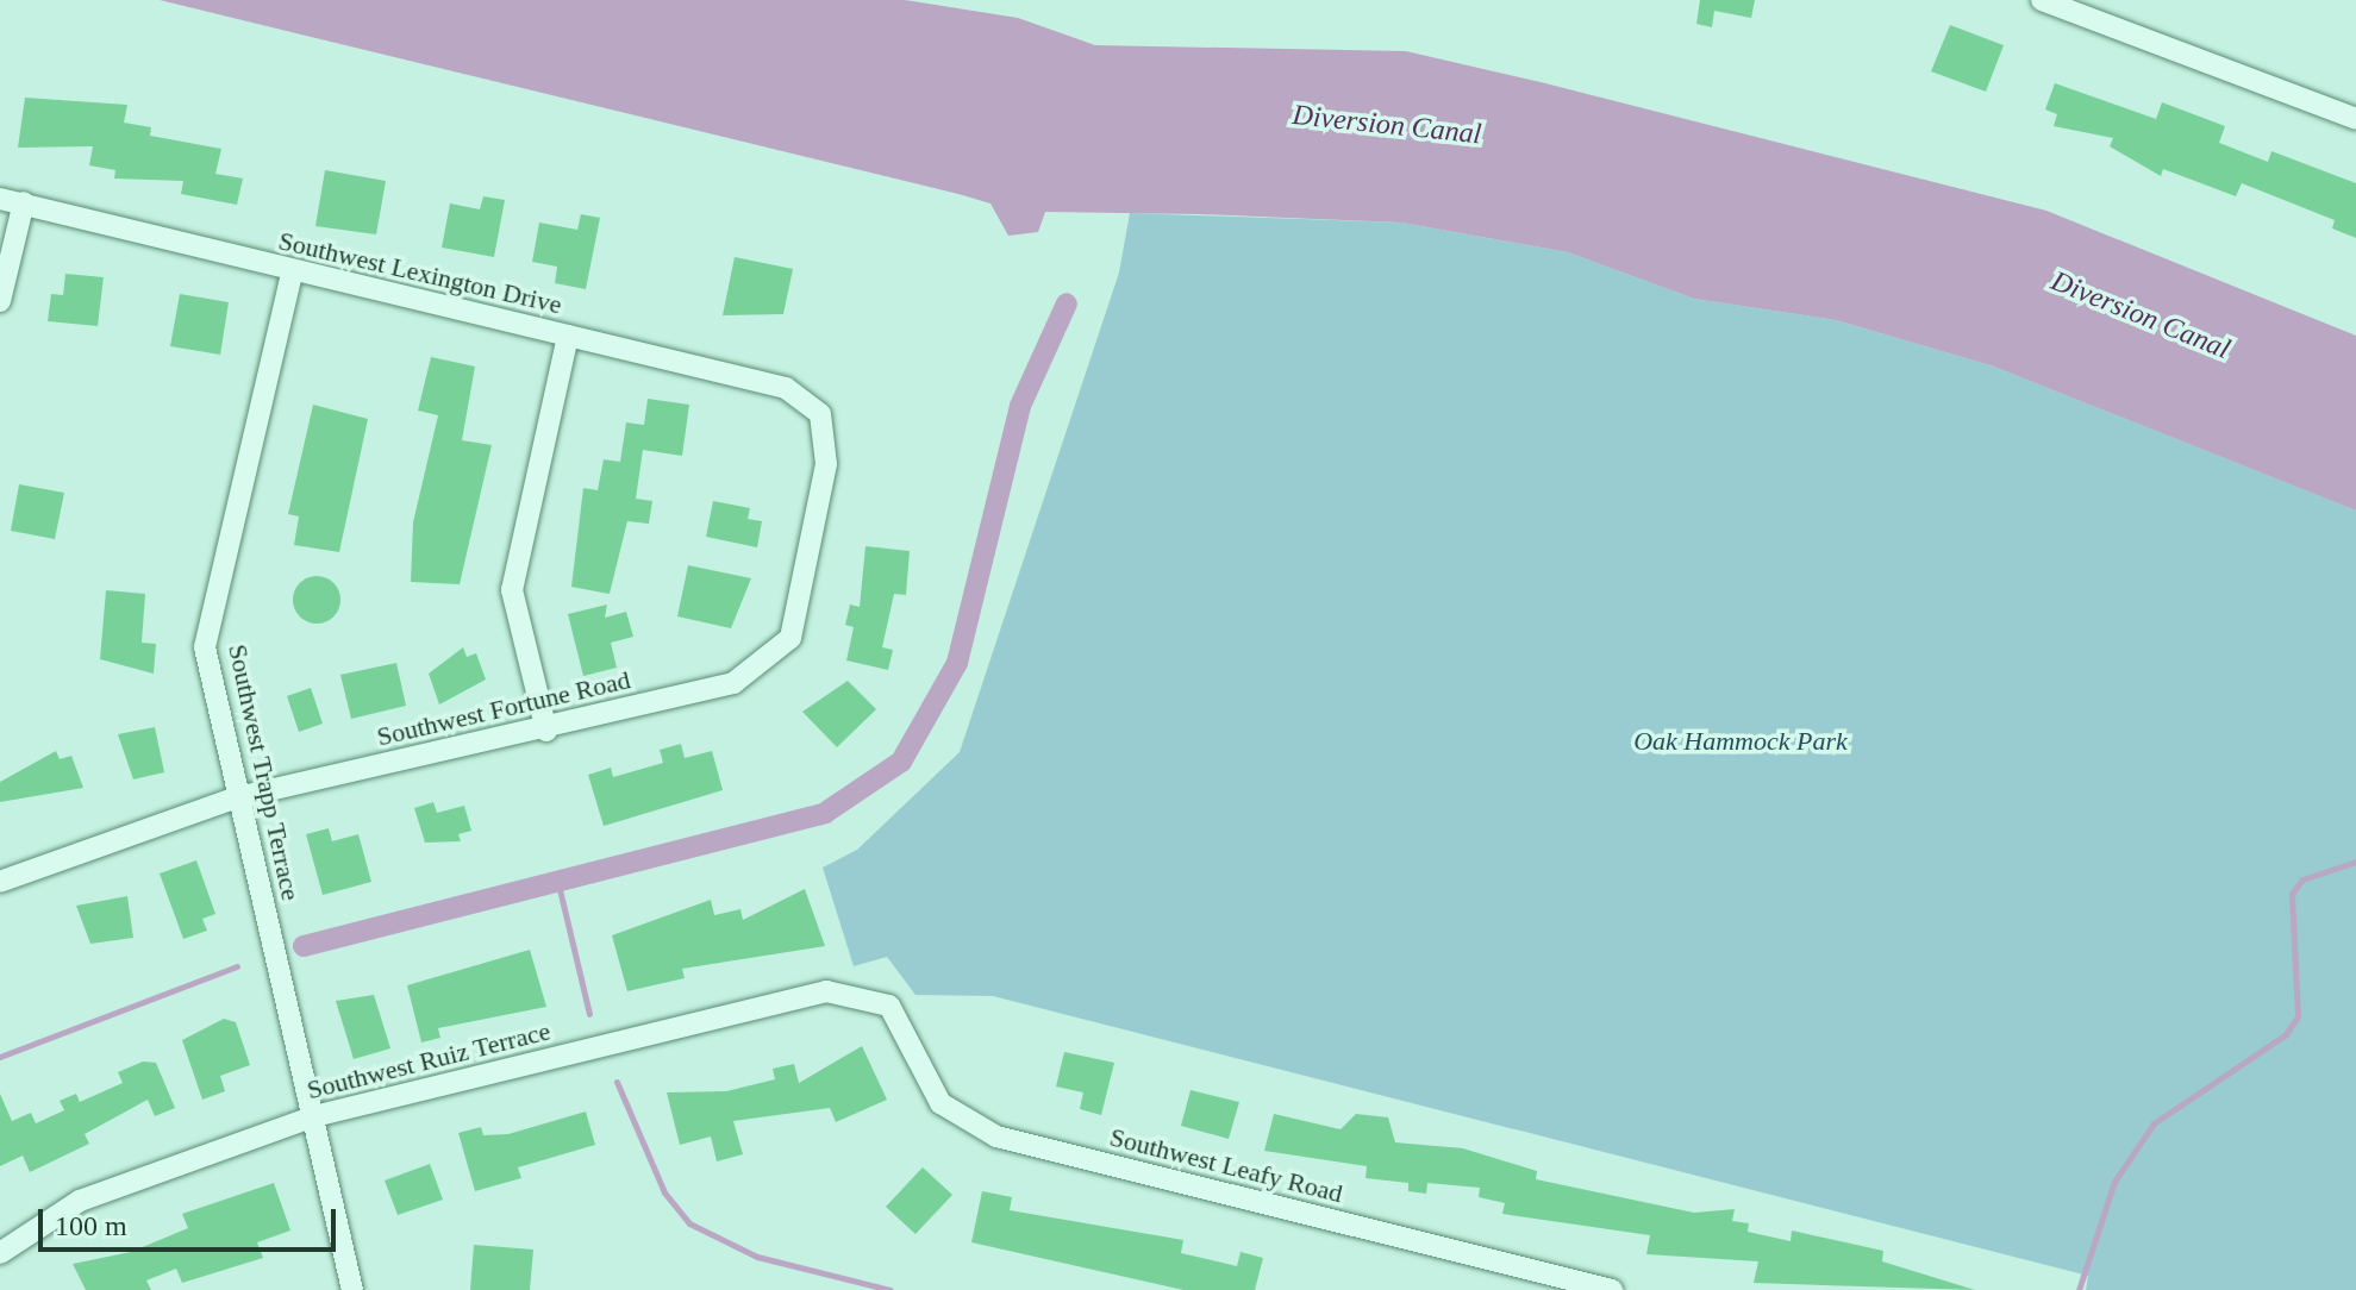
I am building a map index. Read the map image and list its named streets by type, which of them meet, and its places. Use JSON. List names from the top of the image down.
{
  "streets": {
    "street": [
      "Southwest Lexington Drive",
      "Southwest Fortune Road",
      "Southwest Trapp Terrace",
      "Southwest Ruiz Terrace",
      "Southwest Leafy Road"
    ]
  },
  "crossings": [
    ["Southwest Lexington Drive", "Southwest Fortune Road"],
    ["Southwest Lexington Drive", "Southwest Trapp Terrace"],
    ["Southwest Fortune Road", "Southwest Trapp Terrace"],
    ["Southwest Trapp Terrace", "Southwest Ruiz Terrace"],
    ["Southwest Ruiz Terrace", "Southwest Leafy Road"]
  ],
  "water": ["Diversion Canal"],
  "parks": ["Oak Hammock Park"],
  "scale_bar": "100 m"
}
